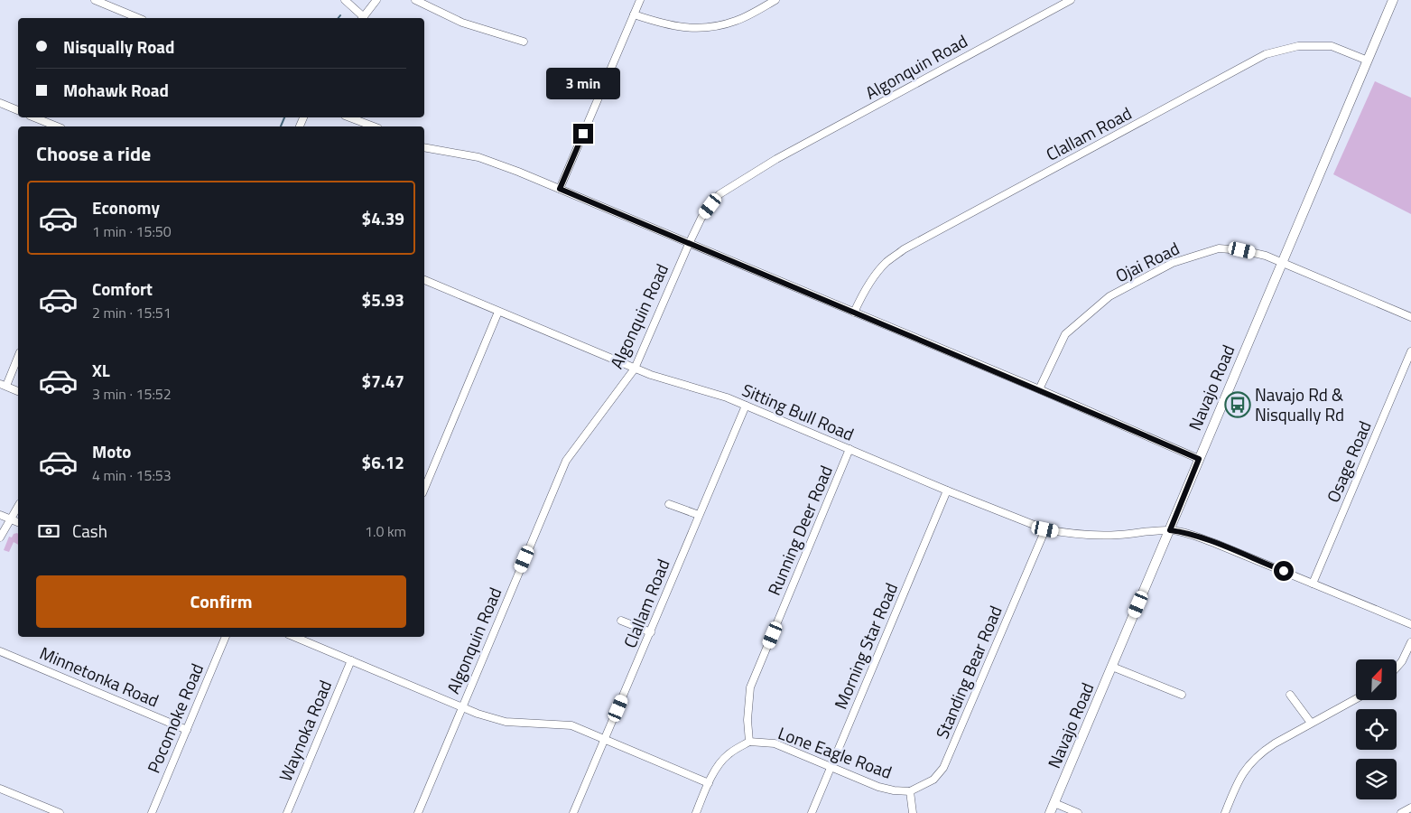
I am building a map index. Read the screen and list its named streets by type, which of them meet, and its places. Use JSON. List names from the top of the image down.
{
  "streets": {
    "main road": ["Navajo Road"],
    "street": [
      "Algonquin Road",
      "Clallam Road",
      "Ojai Road",
      "Sitting Bull Road",
      "Osage Road",
      "Running Deer Road",
      "Morning Star Road",
      "Standing Bear Road",
      "Minnetonka Road",
      "Pocomoke Road",
      "Waynoka Road",
      "Lone Eagle Road"
    ]
  },
  "crossings": [
    ["Algonquin Road", "Sitting Bull Road"],
    ["Clallam Road", "Navajo Road"],
    ["Clallam Road", "Sitting Bull Road"],
    ["Ojai Road", "Navajo Road"],
    ["Navajo Road", "Sitting Bull Road"],
    ["Sitting Bull Road", "Osage Road"],
    ["Sitting Bull Road", "Running Deer Road"],
    ["Sitting Bull Road", "Morning Star Road"],
    ["Sitting Bull Road", "Standing Bear Road"],
    ["Running Deer Road", "Lone Eagle Road"],
    ["Morning Star Road", "Lone Eagle Road"],
    ["Standing Bear Road", "Lone Eagle Road"],
    ["Minnetonka Road", "Pocomoke Road"]
  ],
  "places": {
    "bus stop": ["Navajo Rd & Nisqually Rd"]
  },
  "north": "top right",
  "page": {
    "banner": ["Nisqually Road", "Mohawk Road"],
    "bubble": "3 min",
    "heading": "Choose a ride",
    "list": [
      {
        "name": "Economy",
        "note": "1 min · 15:50",
        "value": "$4.39"
      },
      {
        "name": "Comfort",
        "note": "2 min · 15:51",
        "value": "$5.93"
      },
      {
        "name": "XL",
        "note": "3 min · 15:52",
        "value": "$7.47"
      },
      {
        "name": "Moto",
        "note": "4 min · 15:53",
        "value": "$6.12"
      }
    ],
    "pay": ["Cash", "1.0 km"],
    "buttons": "Confirm"
  }
}
